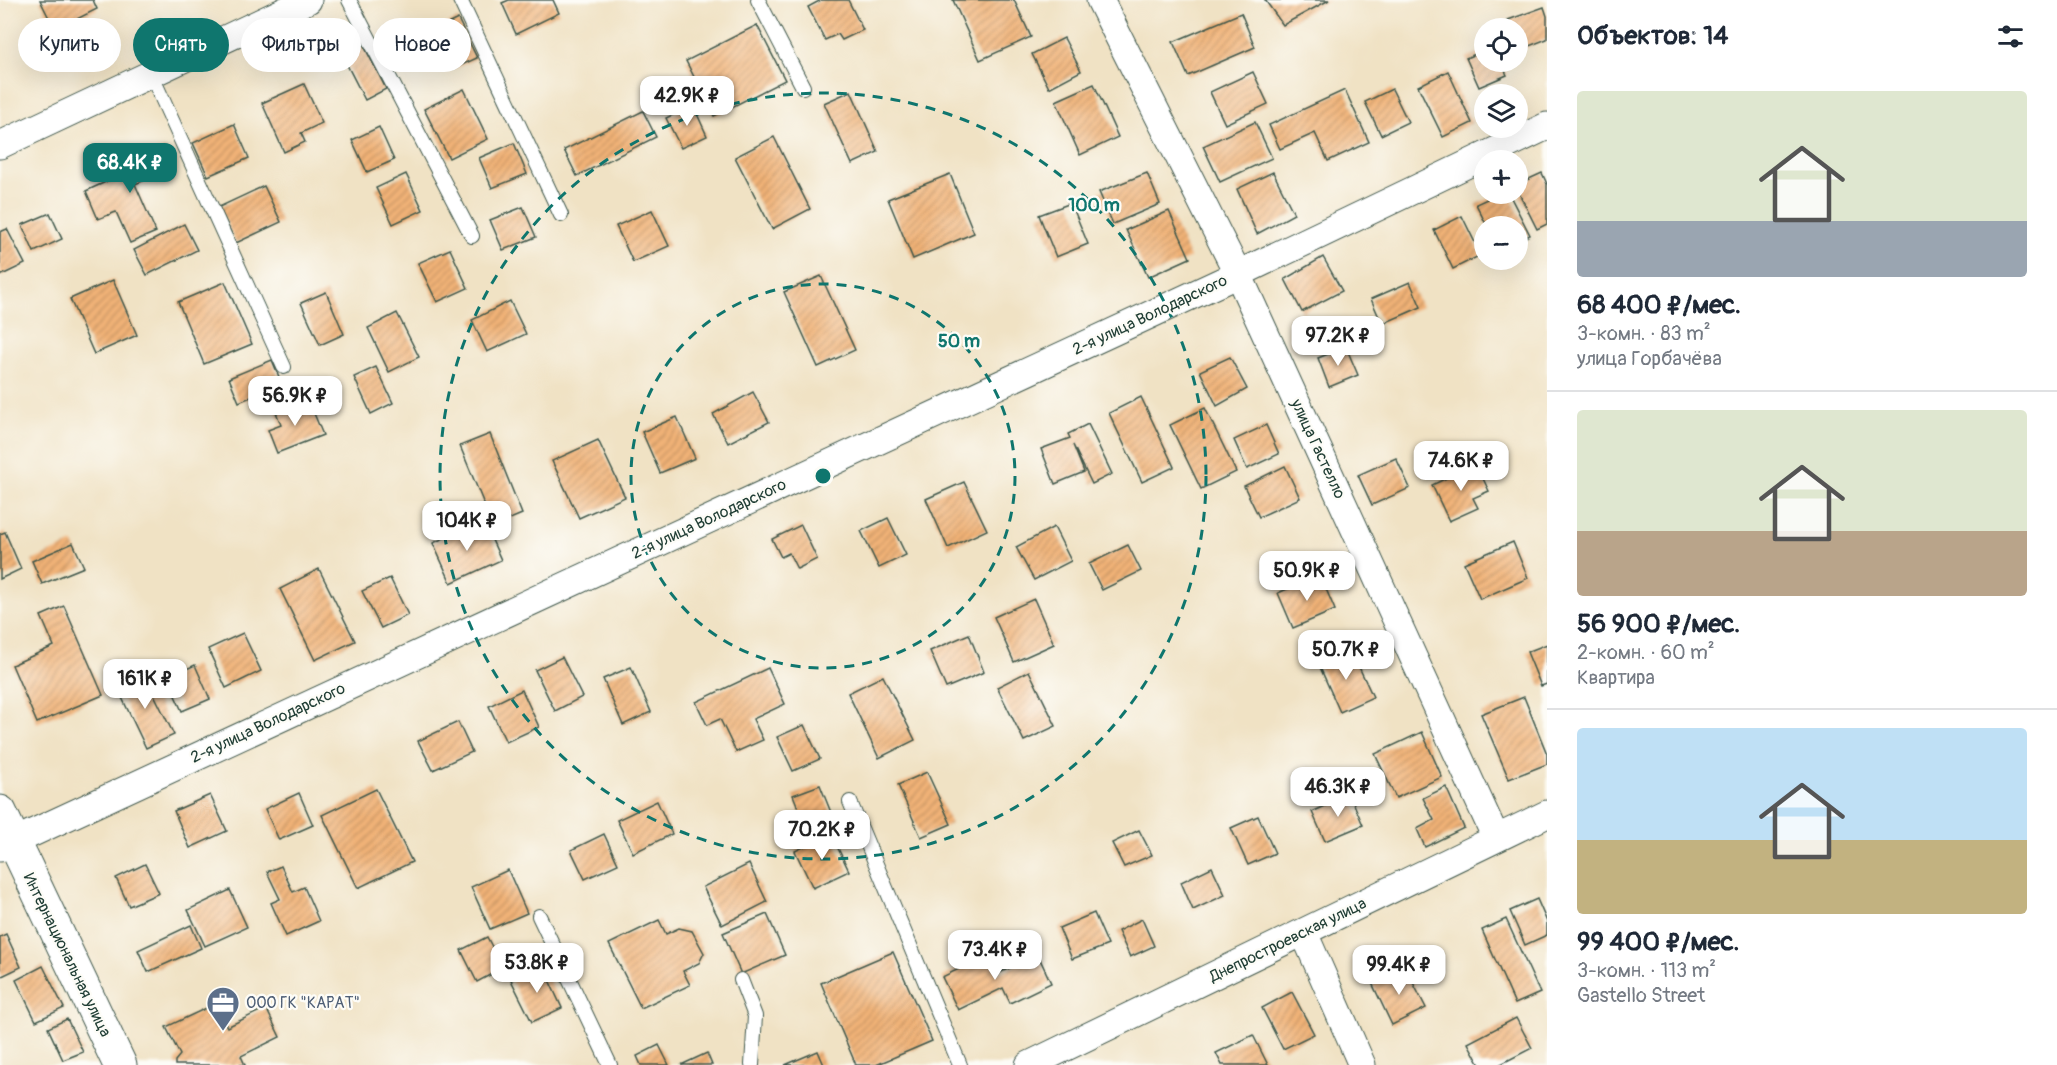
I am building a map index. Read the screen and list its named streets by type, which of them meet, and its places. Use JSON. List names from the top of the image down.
{
  "streets": {
    "street": [
      "2-я улица Володарского",
      "улица Гастелло",
      "Днепростроевская улица",
      "Интернациональная улица"
    ]
  },
  "crossings": [
    ["2-я улица Володарского", "улица Гастелло"],
    ["2-я улица Володарского", "Интернациональная улица"],
    ["улица Гастелло", "Днепростроевская улица"]
  ],
  "places": {
    "office": ["ООО ГК \"КАРАТ\""]
  },
  "page": {
    "heading": "Объектов: 14",
    "map_buttons": ["+", "−"],
    "chip": [
      "Купить",
      "Снять",
      "Фильтры",
      "Новое"
    ],
    "list": [
      {
        "name": "68 400 ₽/мес.",
        "note": "3-комн. · 83 m² · улица Горбачёва"
      },
      {
        "name": "56 900 ₽/мес.",
        "note": "2-комн. · 60 m² · Квартира"
      },
      {
        "name": "99 400 ₽/мес.",
        "note": "3-комн. · 113 m² · Gastello Street"
      }
    ],
    "price": [
      "42.9K ₽",
      "68.4K ₽",
      "97.2K ₽",
      "56.9K ₽",
      "74.6K ₽",
      "104K ₽",
      "50.9K ₽",
      "50.7K ₽",
      "161K ₽",
      "46.3K ₽",
      "70.2K ₽",
      "73.4K ₽",
      "53.8K ₽",
      "99.4K ₽"
    ]
  },
  "rings": ["100 m", "50 m"]
}
